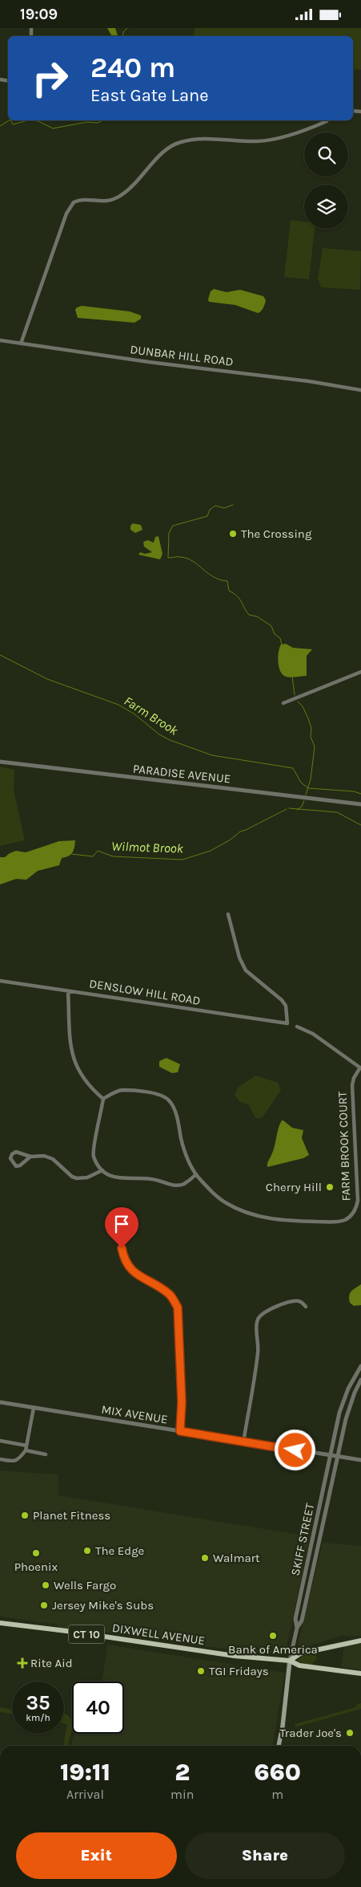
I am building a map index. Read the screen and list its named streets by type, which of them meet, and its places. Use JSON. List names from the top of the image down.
{
  "streets": {
    "main road": ["SKIFF STREET", "CT 10", "DIXWELL AVENUE"],
    "street": [
      "DUNBAR HILL ROAD",
      "PARADISE AVENUE",
      "DENSLOW HILL ROAD",
      "FARM BROOK COURT",
      "MIX AVENUE"
    ]
  },
  "crossings": [
    ["MIX AVENUE", "SKIFF STREET"],
    ["SKIFF STREET", "DIXWELL AVENUE"]
  ],
  "water": ["Farm Brook", "Wilmot Brook"],
  "places": {
    "other": [
      "The Crossing",
      "Cherry Hill",
      "Planet Fitness",
      "The Edge",
      "Phoenix",
      "Walmart",
      "Wells Fargo",
      "Jersey Mike's Subs",
      "Bank of America",
      "TGI Fridays",
      "Trader Joe's"
    ],
    "health": ["Rite Aid"]
  },
  "page": {
    "status": "19:09",
    "turn": ["240 m", "East Gate Lane"],
    "speed": "35 km/h",
    "limit": "40",
    "eta": [
      "19:11",
      "Arrival",
      "2",
      "min",
      "660",
      "m"
    ],
    "buttons": ["Exit", "Share"]
  }
}
